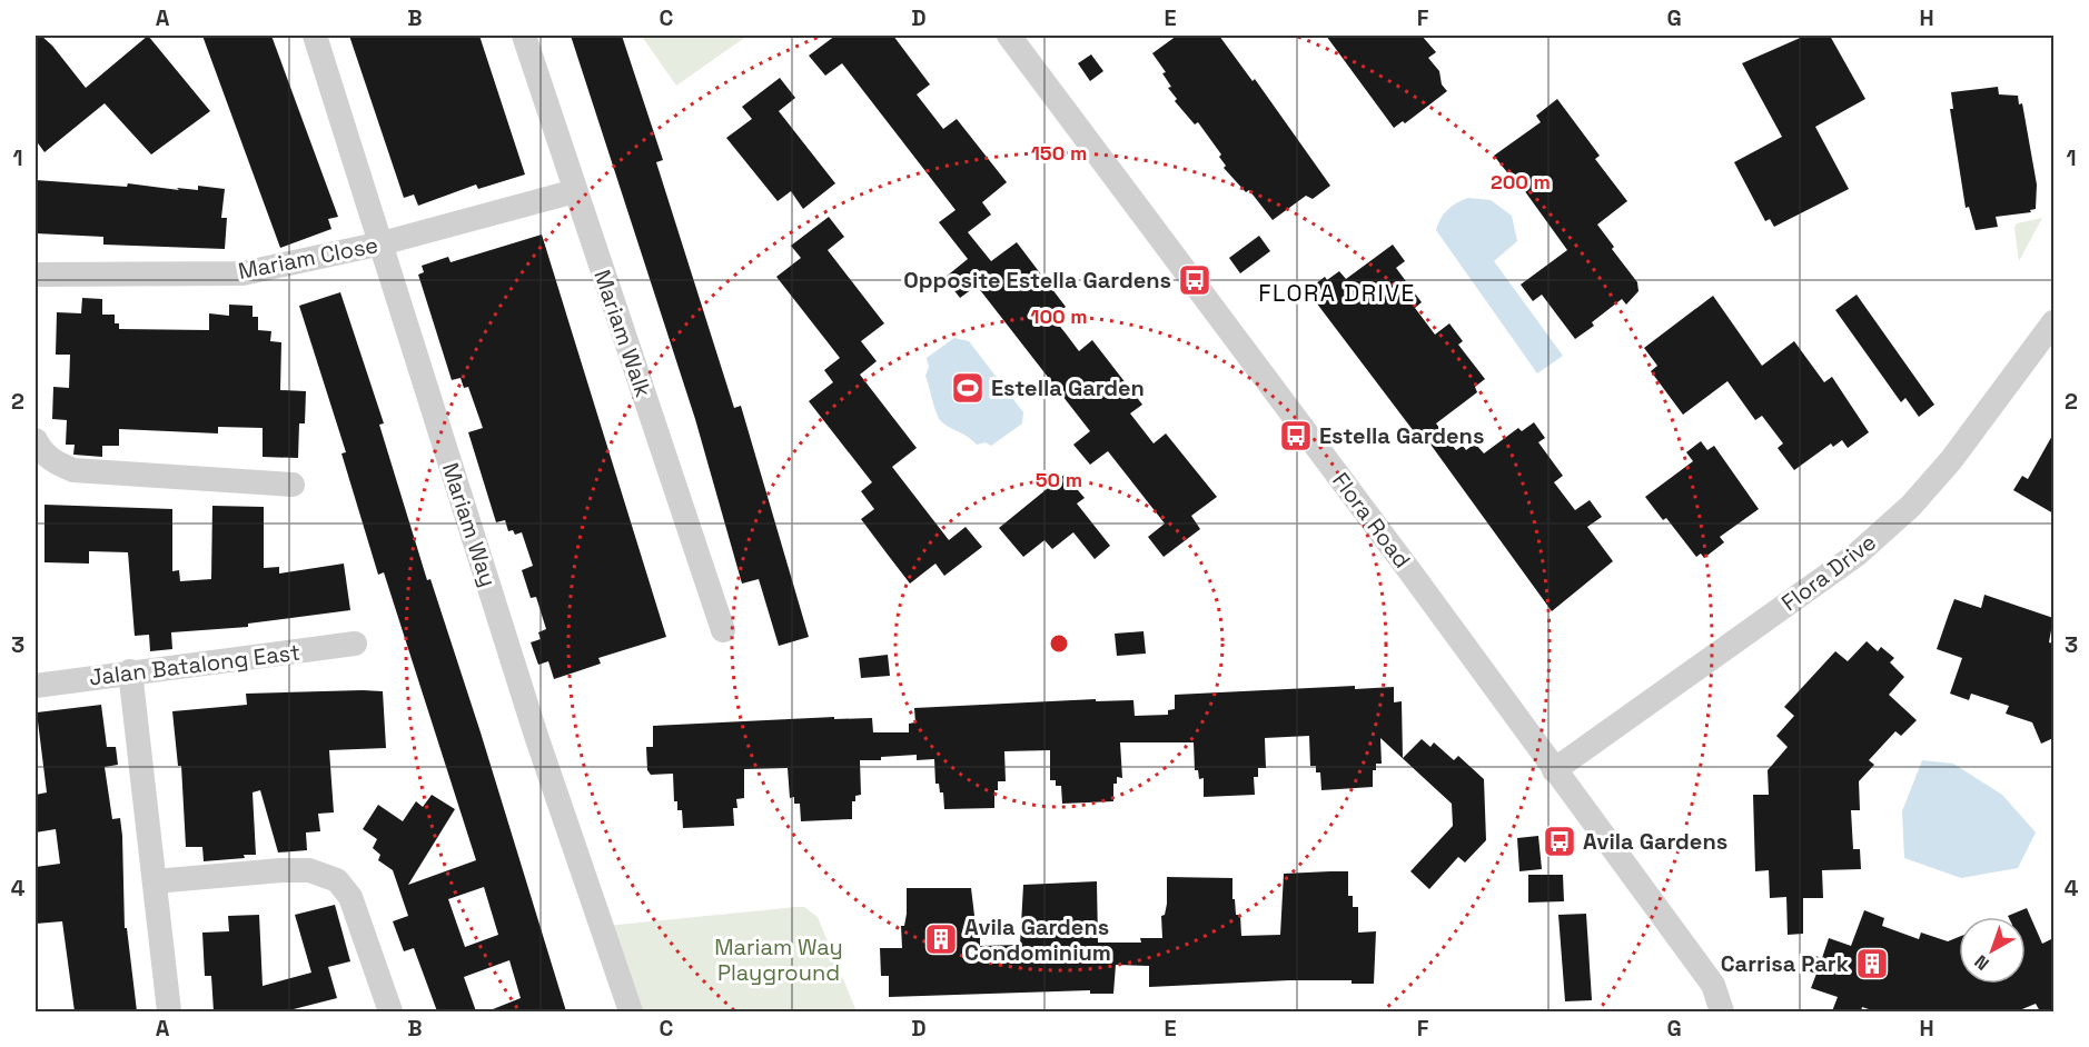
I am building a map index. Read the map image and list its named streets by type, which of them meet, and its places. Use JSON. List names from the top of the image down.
{
  "streets": {
    "street": [
      "Mariam Close",
      "Mariam Walk",
      "Flora Road",
      "Mariam Way",
      "Flora Drive",
      "Jalan Batalong East"
    ]
  },
  "crossings": [
    ["Mariam Close", "Mariam Walk"],
    ["Mariam Close", "Mariam Way"],
    ["Flora Road", "Flora Drive"]
  ],
  "districts": ["FLORA DRIVE"],
  "parks": ["Mariam Way Playground"],
  "places": {
    "bus stop": ["Opposite Estella Gardens", "Estella Gardens", "Avila Gardens"],
    "sports": ["Estella Garden"],
    "building": ["Avila Gardens Condominium", "Carrisa Park"]
  },
  "north": "bottom left",
  "grid": {
    "columns": [
      "A",
      "B",
      "C",
      "D",
      "E",
      "F",
      "G",
      "H"
    ],
    "rows": [
      "1",
      "2",
      "3",
      "4"
    ]
  },
  "rings": [
    "150 m",
    "200 m",
    "100 m",
    "50 m"
  ]
}
